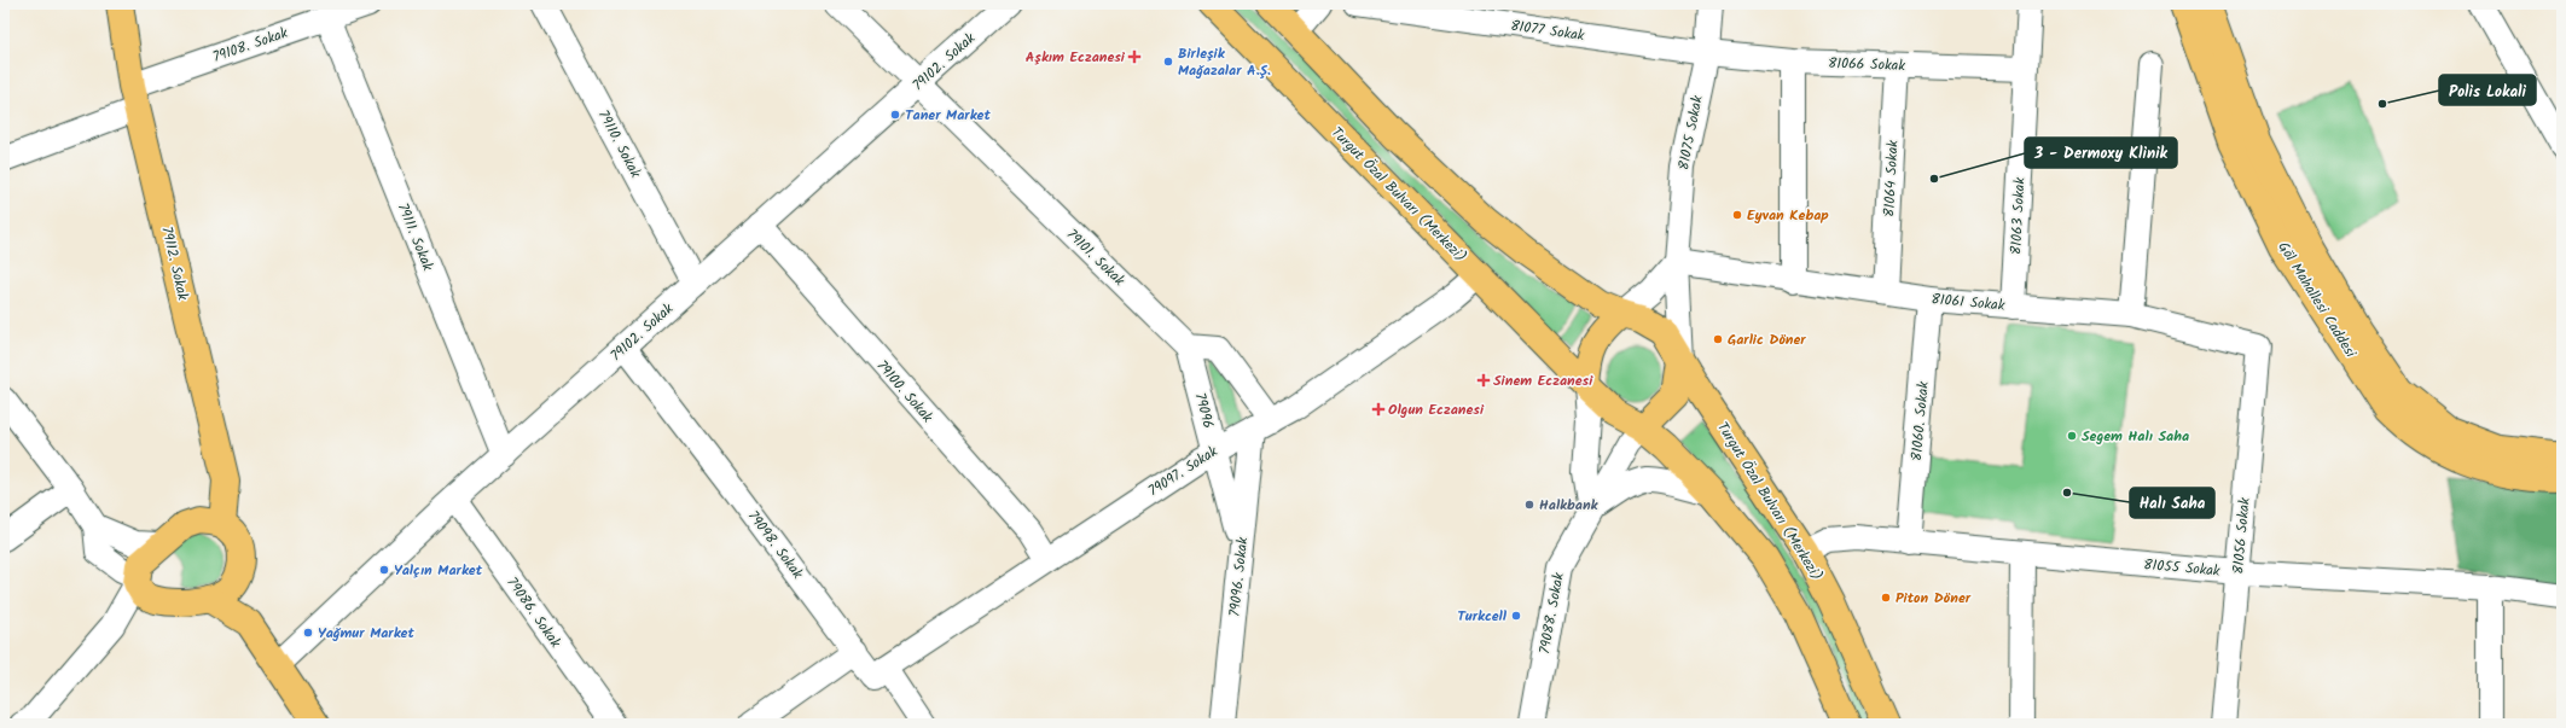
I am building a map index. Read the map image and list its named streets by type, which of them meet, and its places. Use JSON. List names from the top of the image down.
{
  "streets": {
    "main road": ["Turgut Özal Bulvarı (Merkezi)", "79112. Sokak", "Göl Mahallesi Caddesi"],
    "street": [
      "81077 Sokak",
      "79108. Sokak",
      "79102. Sokak",
      "81066 Sokak",
      "81075 Sokak",
      "79110. Sokak",
      "81064 Sokak",
      "81063 Sokak",
      "79111. Sokak",
      "79101. Sokak",
      "81061 Sokak",
      "79100. Sokak",
      "79096",
      "81060. Sokak",
      "79097. Sokak",
      "81056 Sokak",
      "79098. Sokak",
      "81055 Sokak",
      "79096. Sokak",
      "79086. Sokak",
      "79088. Sokak"
    ]
  },
  "crossings": [
    ["81077 Sokak", "81066 Sokak"],
    ["81077 Sokak", "81075 Sokak"],
    ["79108. Sokak", "79111. Sokak"],
    ["79108. Sokak", "79112. Sokak"],
    ["79102. Sokak", "79110. Sokak"],
    ["79102. Sokak", "79111. Sokak"],
    ["79102. Sokak", "79101. Sokak"],
    ["79102. Sokak", "79100. Sokak"],
    ["79102. Sokak", "79098. Sokak"],
    ["79102. Sokak", "79086. Sokak"],
    ["81066 Sokak", "81075 Sokak"],
    ["81066 Sokak", "81064 Sokak"],
    ["81066 Sokak", "81063 Sokak"],
    ["81075 Sokak", "Turgut Özal Bulvarı (Merkezi)"],
    ["81075 Sokak", "81061 Sokak"],
    ["81075 Sokak", "79088. Sokak"],
    ["81064 Sokak", "81061 Sokak"],
    ["Turgut Özal Bulvarı (Merkezi)", "79097. Sokak"],
    ["Turgut Özal Bulvarı (Merkezi)", "81055 Sokak"],
    ["Turgut Özal Bulvarı (Merkezi)", "79088. Sokak"],
    ["81063 Sokak", "81061 Sokak"],
    ["79101. Sokak", "79096"],
    ["81061 Sokak", "81060. Sokak"],
    ["81061 Sokak", "81056 Sokak"],
    ["79100. Sokak", "79097. Sokak"],
    ["79096", "79097. Sokak"],
    ["79096", "79096. Sokak"],
    ["81060. Sokak", "81055 Sokak"],
    ["79097. Sokak", "79098. Sokak"],
    ["79097. Sokak", "79096. Sokak"],
    ["81056 Sokak", "81055 Sokak"]
  ],
  "places": {
    "health": ["Aşkım Eczanesi", "Sinem Eczanesi", "Olgun Eczanesi"],
    "other": [
      "Birleşik Mağazalar A.Ş.",
      "Polis Lokali",
      "Taner Market",
      "3 - Dermoxy Klinik",
      "Eyvan Kebap",
      "Garlic Döner",
      "Segem Halı Saha",
      "Halı Saha",
      "Halkbank",
      "Yalçın Market",
      "Piton Döner",
      "Turkcell",
      "Yağmur Market"
    ]
  }
}
